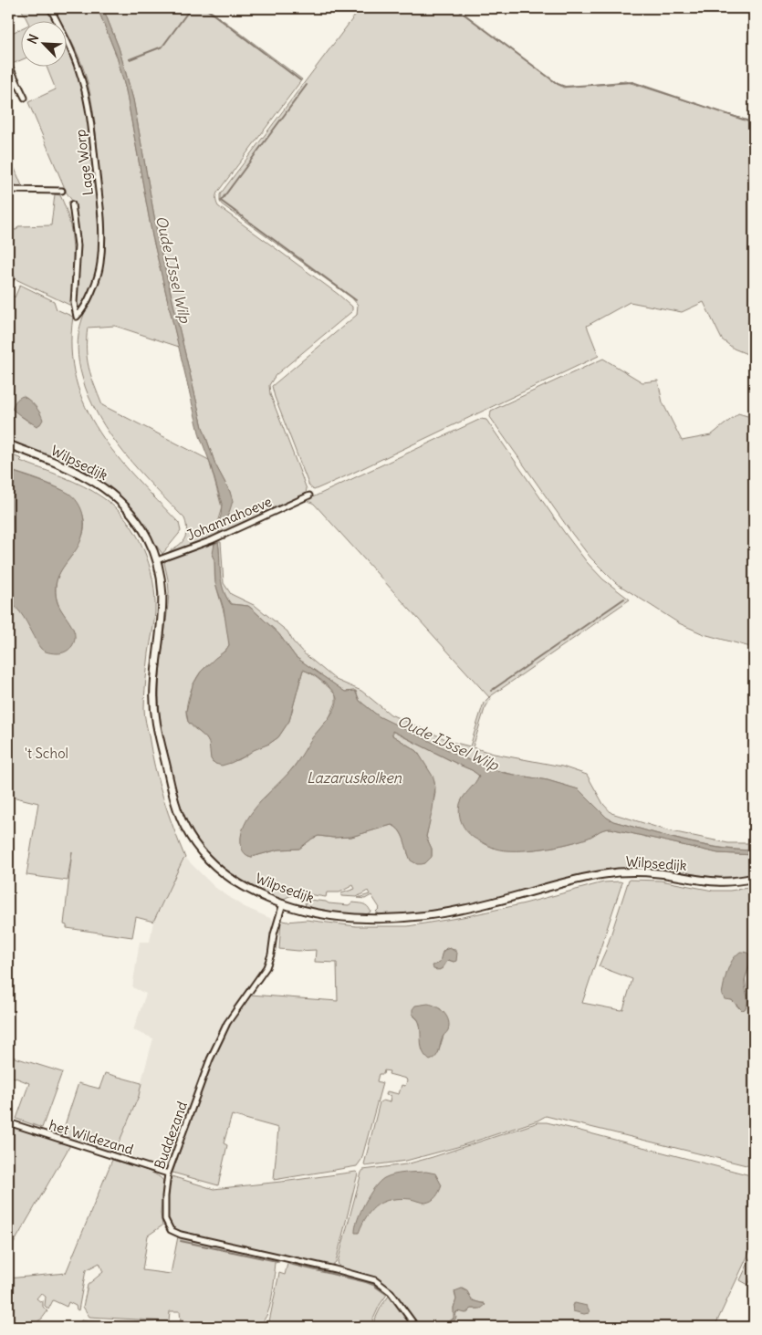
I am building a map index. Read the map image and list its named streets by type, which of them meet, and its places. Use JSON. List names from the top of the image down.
{
  "streets": {
    "main road": ["Wilpsedijk"],
    "street": [
      "Lage Worp",
      "Johannahoeve",
      "Buddezand",
      "het Wildezand"
    ]
  },
  "crossings": [
    ["Wilpsedijk", "Johannahoeve"],
    ["Wilpsedijk", "Buddezand"],
    ["Buddezand", "het Wildezand"]
  ],
  "water": ["Oude IJssel Wilp", "Lazaruskolken"],
  "parks": ["'t Schol"],
  "north": "top left"
}
